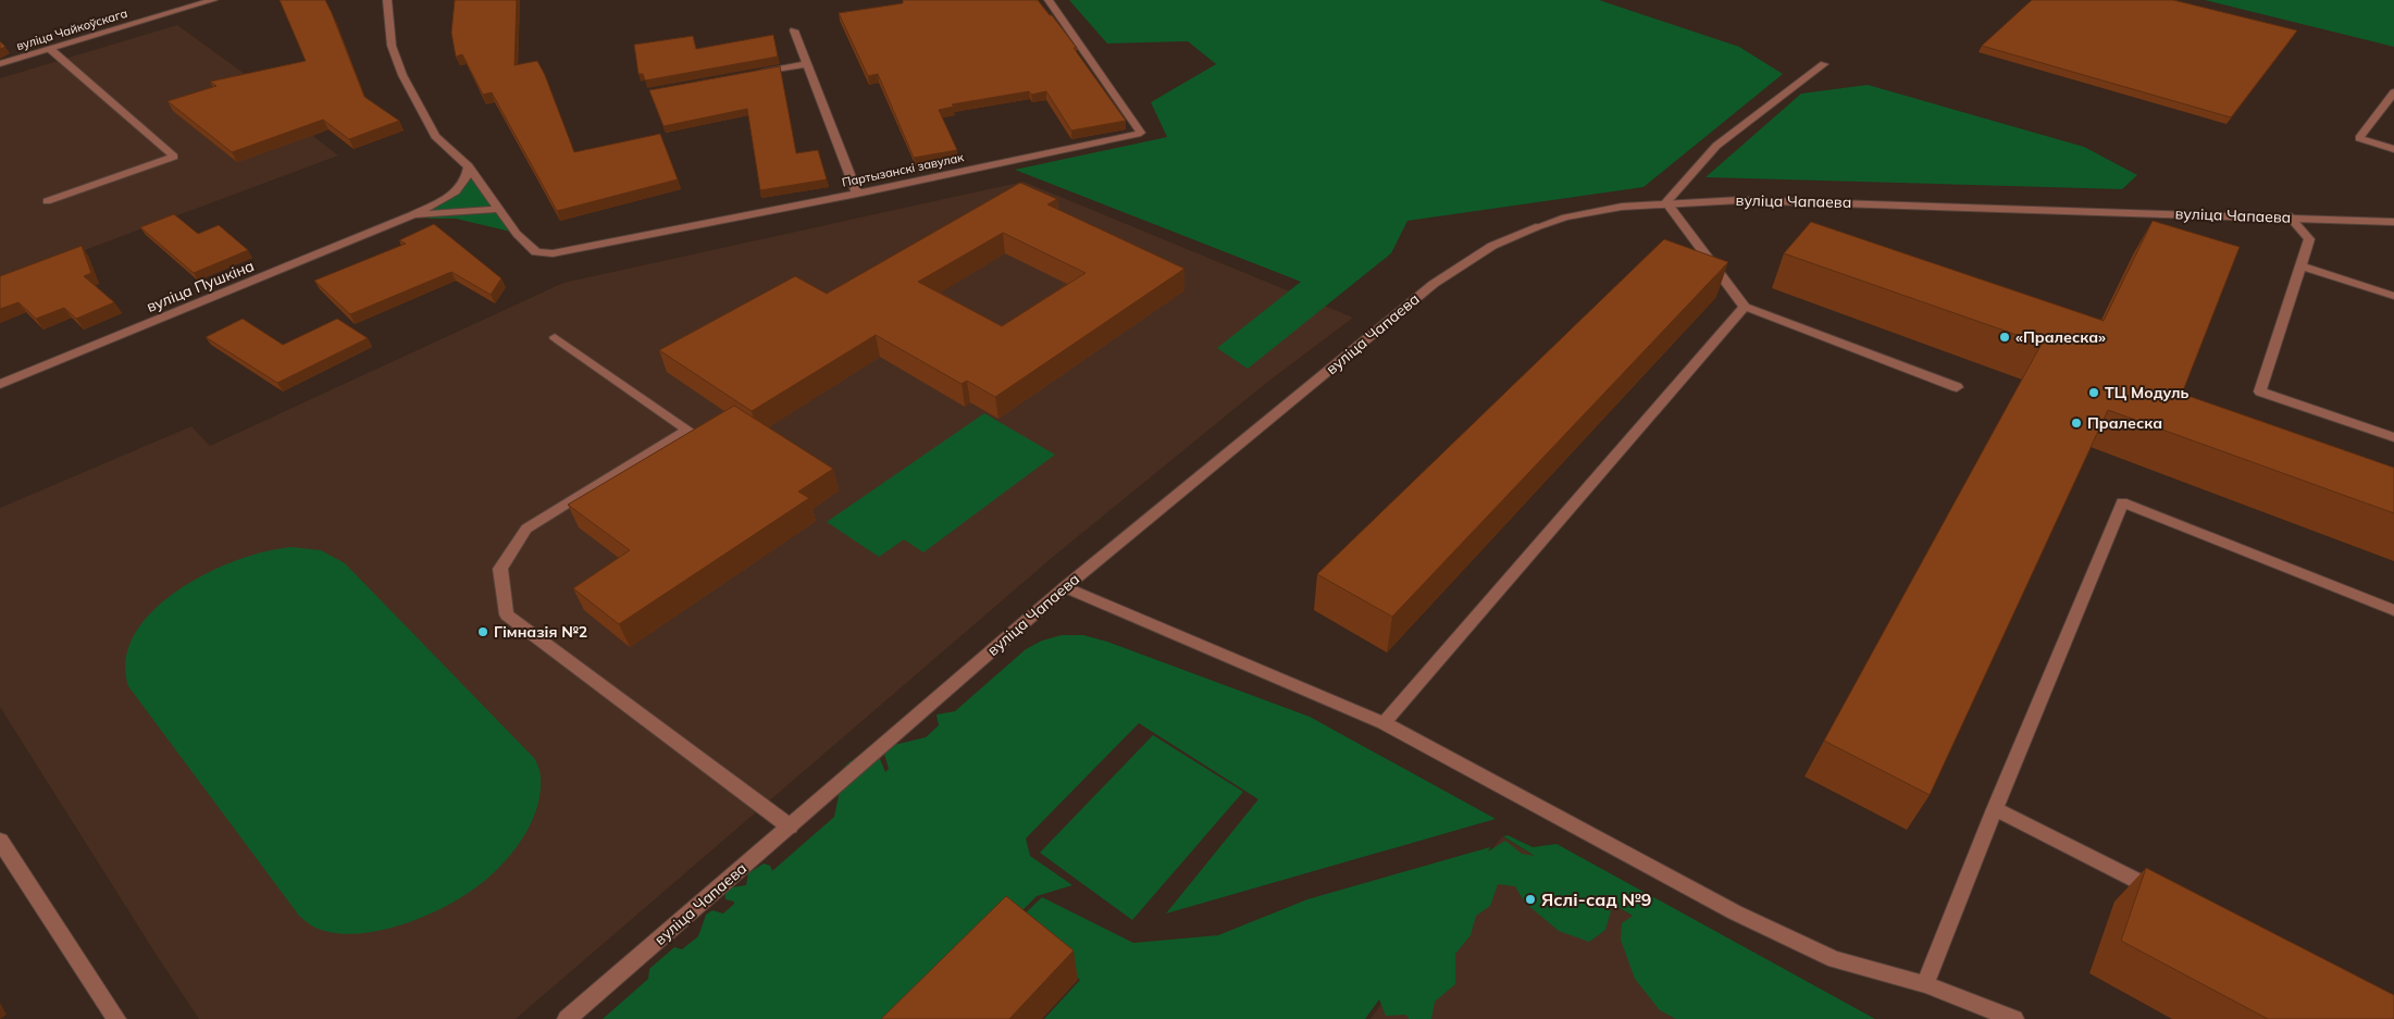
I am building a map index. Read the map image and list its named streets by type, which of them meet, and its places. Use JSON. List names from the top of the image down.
{
  "streets": {
    "street": [
      "вуліца Чайкоўскага",
      "Партызанскі завулак",
      "вуліца Чапаева",
      "вуліца Пушкіна"
    ]
  },
  "places": [
    "«Пралеска»",
    "ТЦ Модуль",
    "Пралеска",
    "Гімназія №2",
    "Яслі-сад №9"
  ]
}
